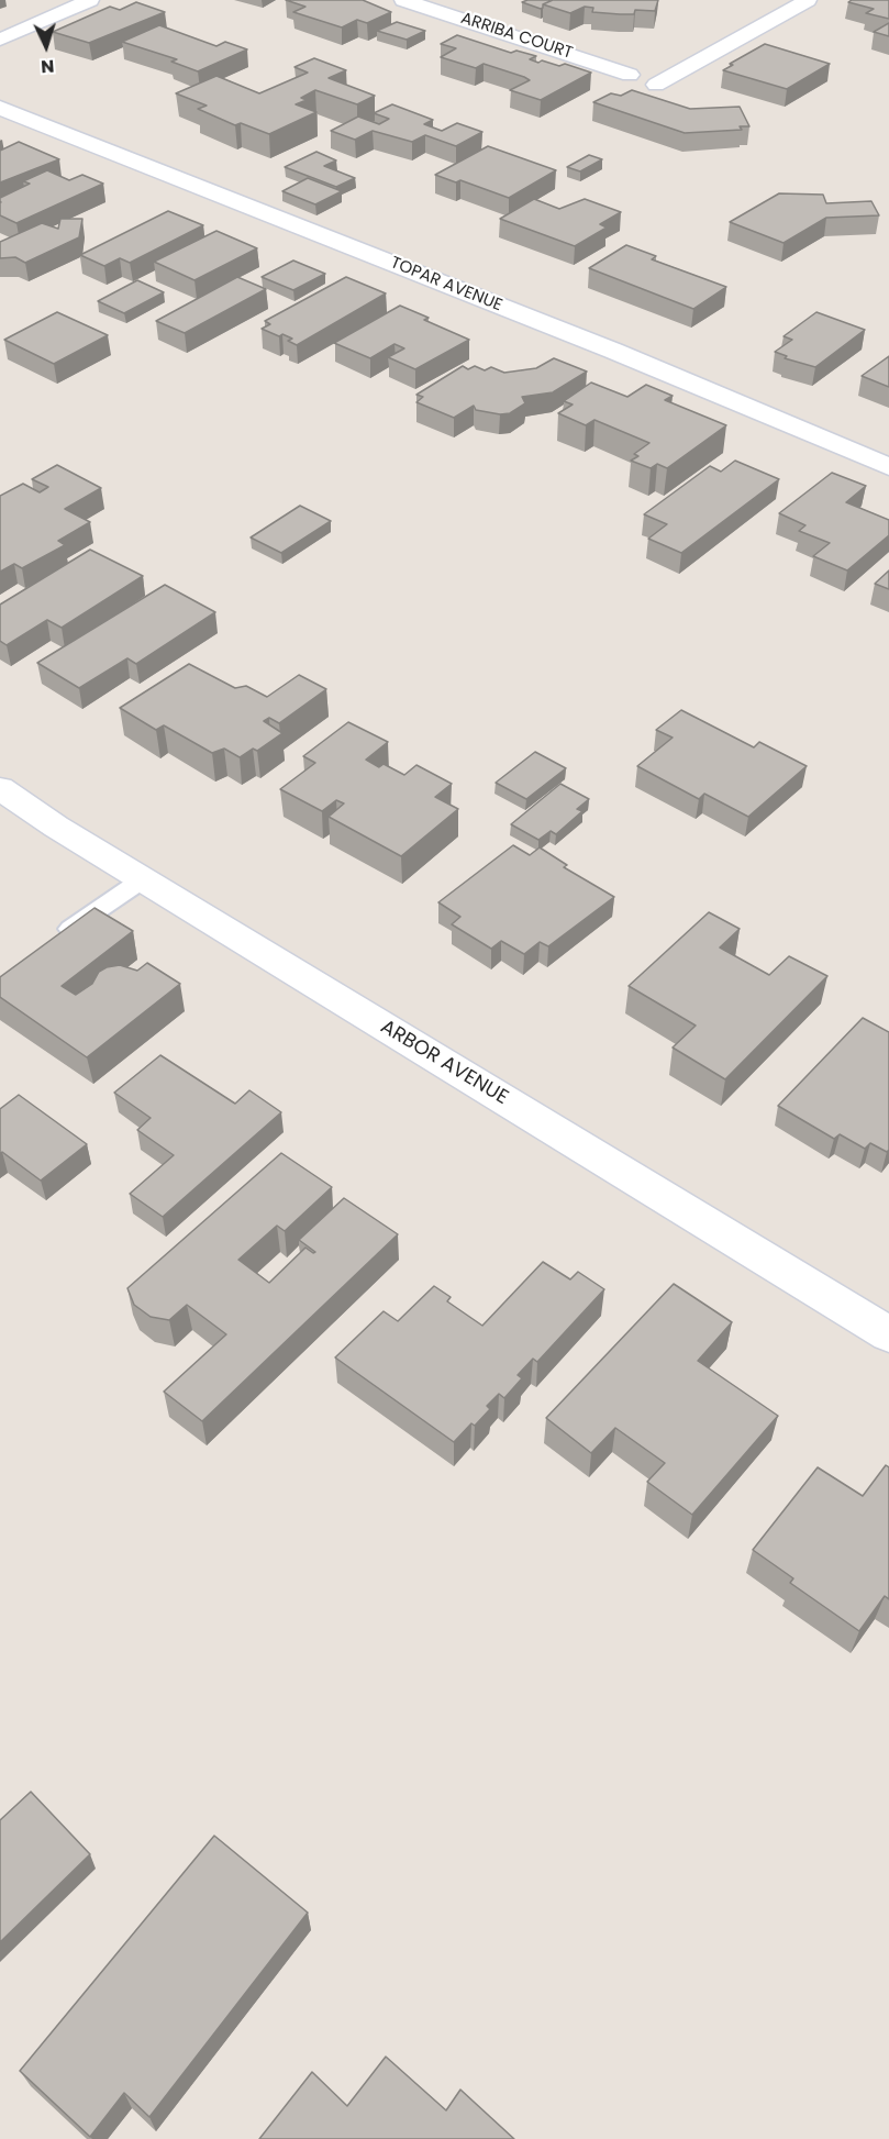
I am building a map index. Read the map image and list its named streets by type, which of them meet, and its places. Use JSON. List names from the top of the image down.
{
  "streets": {
    "street": ["ARRIBA COURT", "TOPAR AVENUE", "ARBOR AVENUE"]
  },
  "north": "bottom"
}
